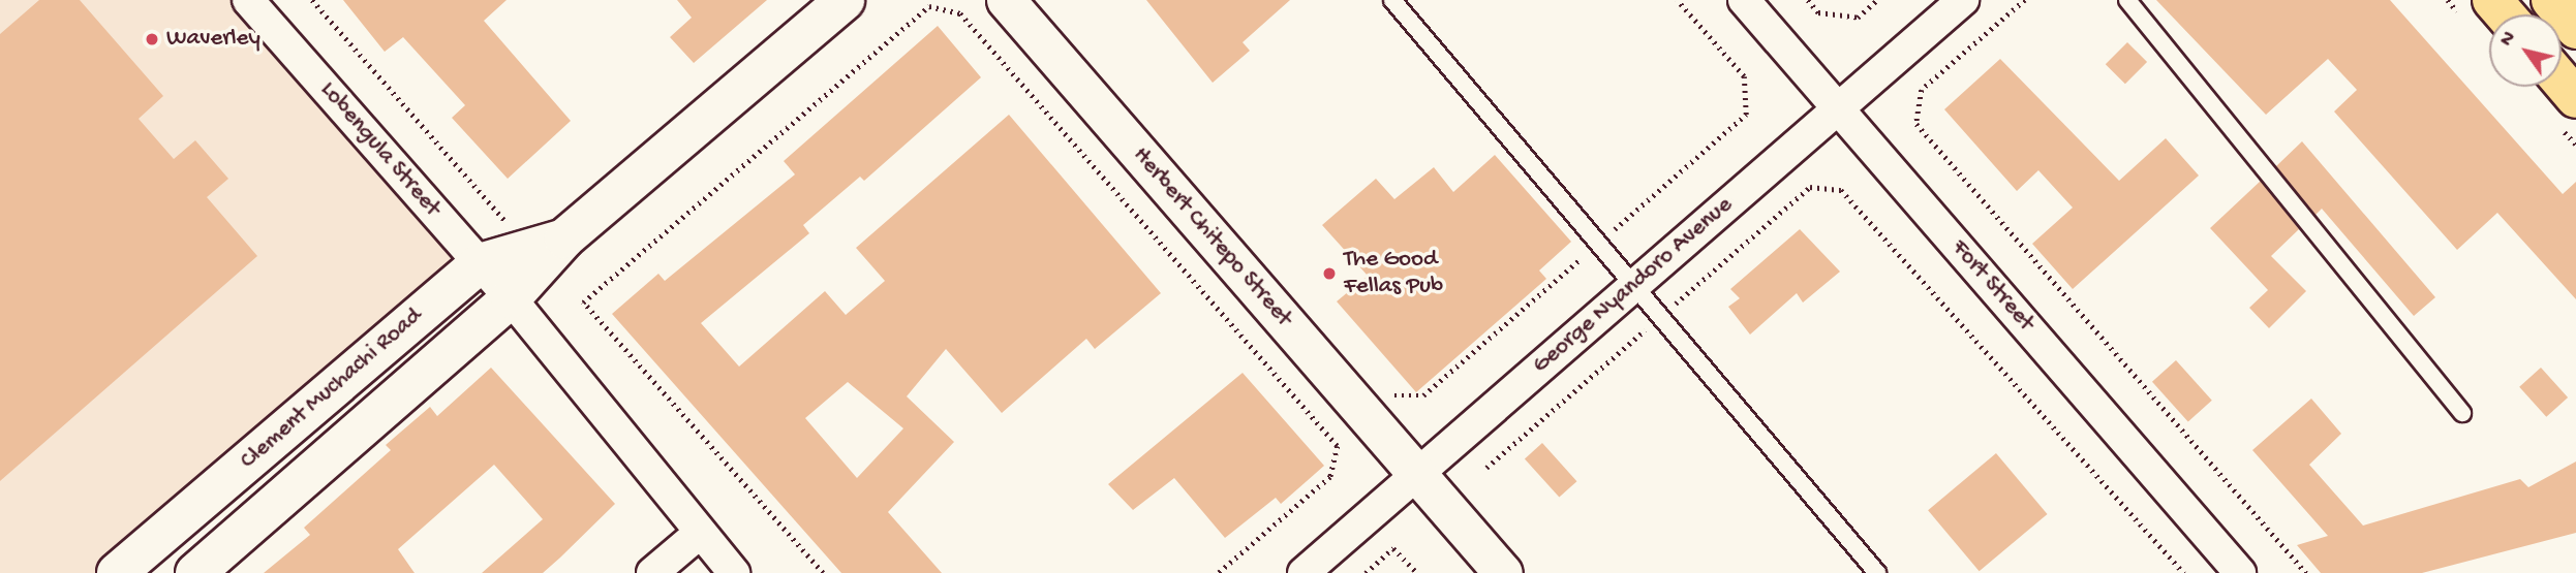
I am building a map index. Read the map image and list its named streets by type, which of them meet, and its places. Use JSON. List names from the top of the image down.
{
  "streets": {
    "main road": ["Clement Muchachi Road"],
    "street": [
      "Lobengula Street",
      "Herbert Chitepo Street",
      "George Nyandoro Avenue",
      "Fort Street"
    ]
  },
  "crossings": [
    ["Lobengula Street", "Clement Muchachi Road"],
    ["Herbert Chitepo Street", "George Nyandoro Avenue"],
    ["George Nyandoro Avenue", "Fort Street"]
  ],
  "places": ["Waverley", "The Good Fellas Pub"],
  "north": "top left"
}
